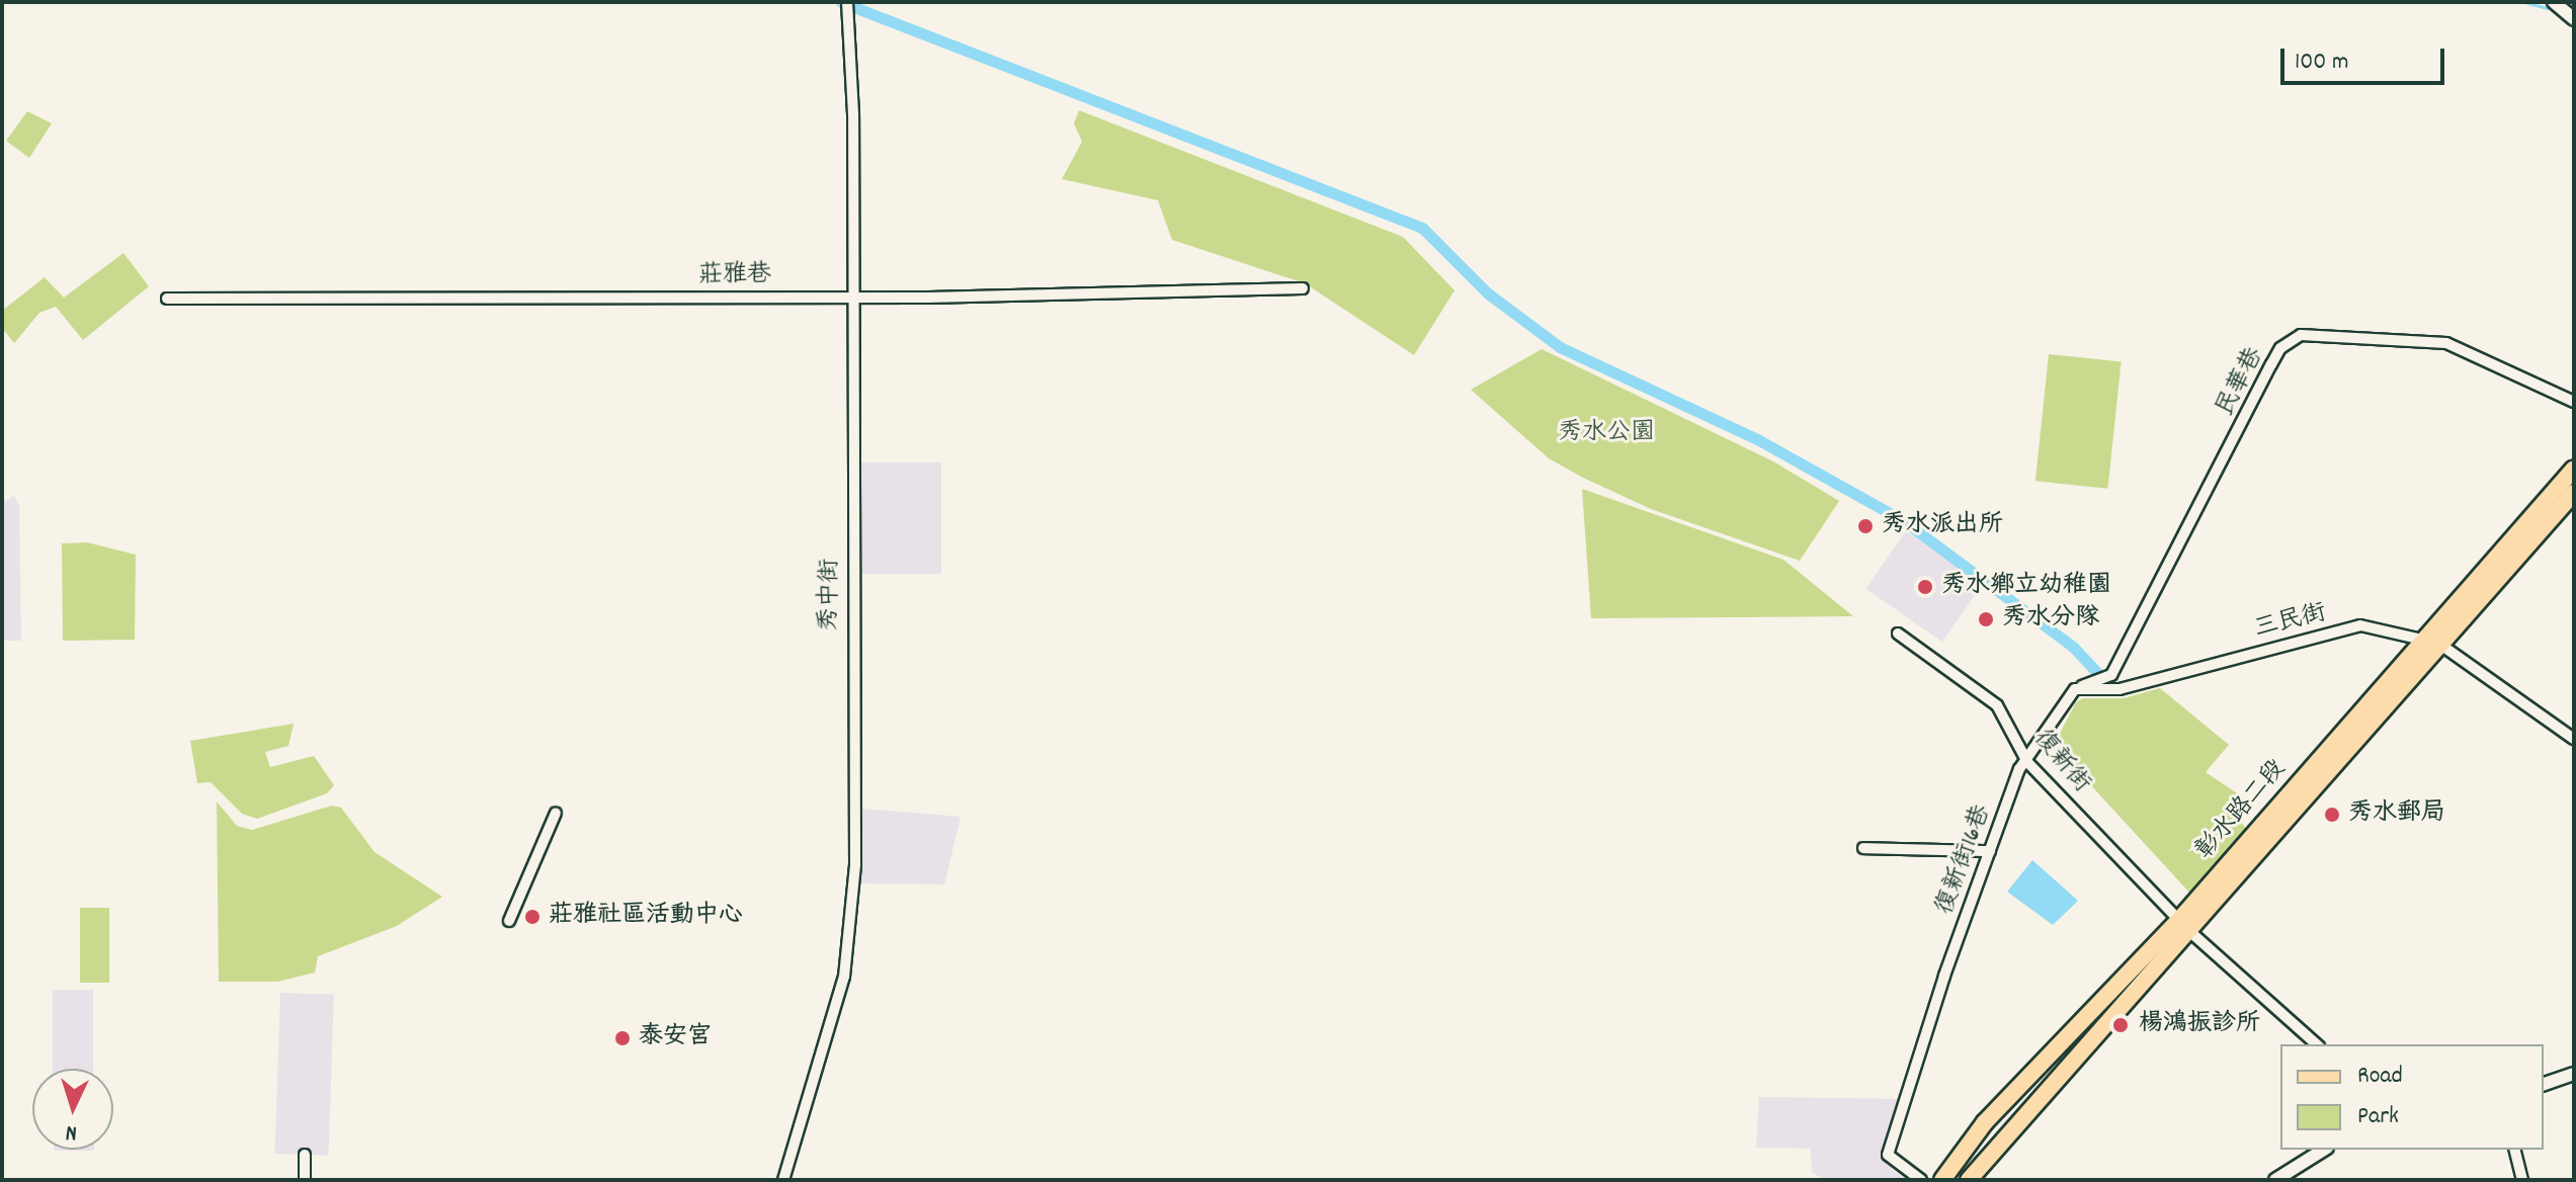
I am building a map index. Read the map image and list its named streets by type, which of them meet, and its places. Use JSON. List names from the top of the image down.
{
  "streets": {
    "main road": ["彰水路二段"],
    "street": [
      "莊雅巷",
      "民華巷",
      "秀中街",
      "三民街",
      "復新街",
      "復新街16巷"
    ]
  },
  "crossings": [
    ["莊雅巷", "秀中街"],
    ["民華巷", "三民街"],
    ["三民街", "彰水路二段"],
    ["復新街", "彰水路二段"],
    ["復新街", "復新街16巷"]
  ],
  "parks": ["秀水公園"],
  "places": [
    "秀水派出所",
    "秀水鄉立幼稚園",
    "秀水分隊",
    "秀水郵局",
    "莊雅社區活動中心",
    "楊鴻振診所",
    "泰安宮"
  ],
  "legend": ["Road", "Park"],
  "scale_bar": "100 m",
  "north": "bottom"
}
